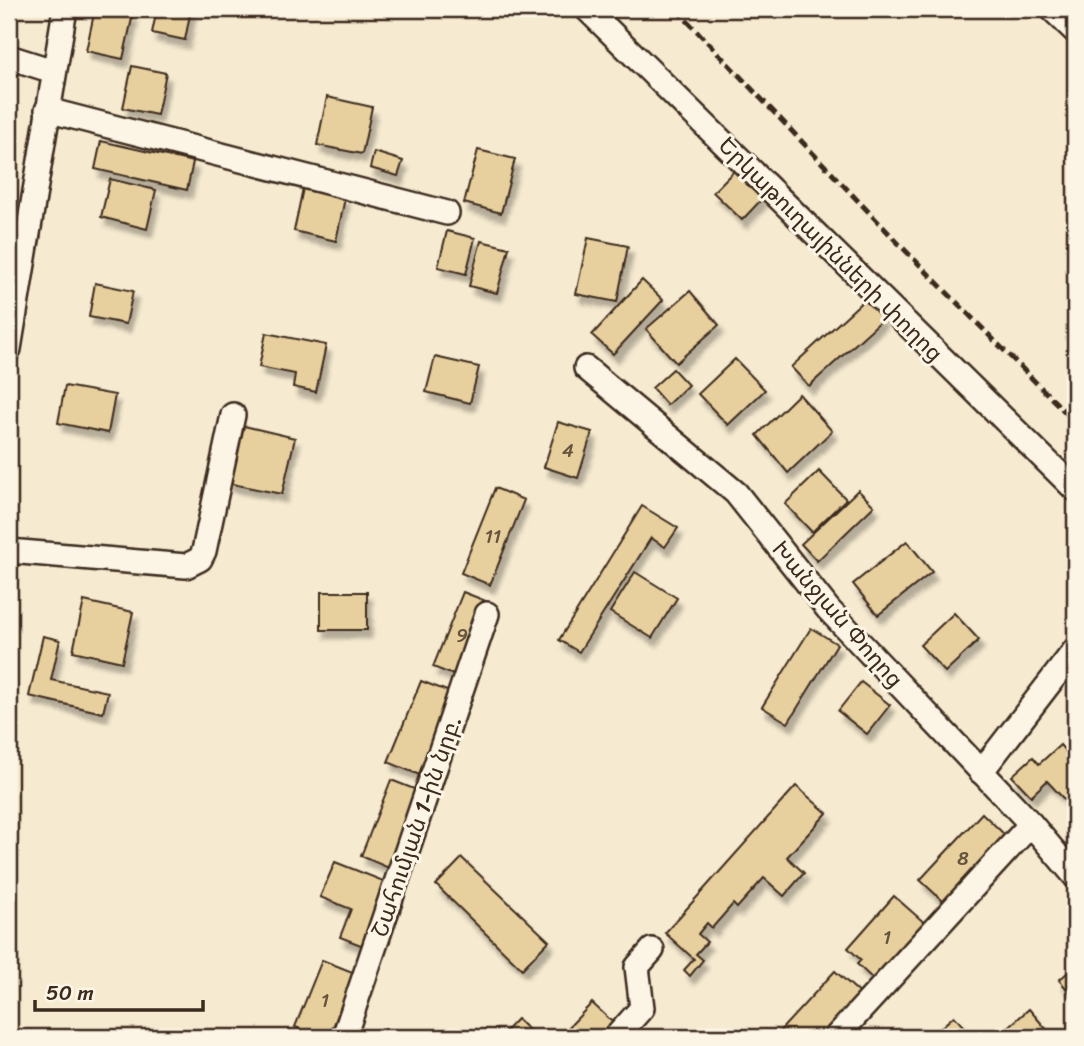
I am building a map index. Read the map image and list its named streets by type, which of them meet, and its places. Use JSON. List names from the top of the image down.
{
  "streets": {
    "street": ["Երկաթուղայինների փողոց", "Խանջյան Փողոց", "Շահումյան 1-ին նրբ."]
  },
  "house_numbers": [
    "4",
    "11",
    "9",
    "8",
    "1",
    "1"
  ],
  "scale_bar": "50 m"
}
